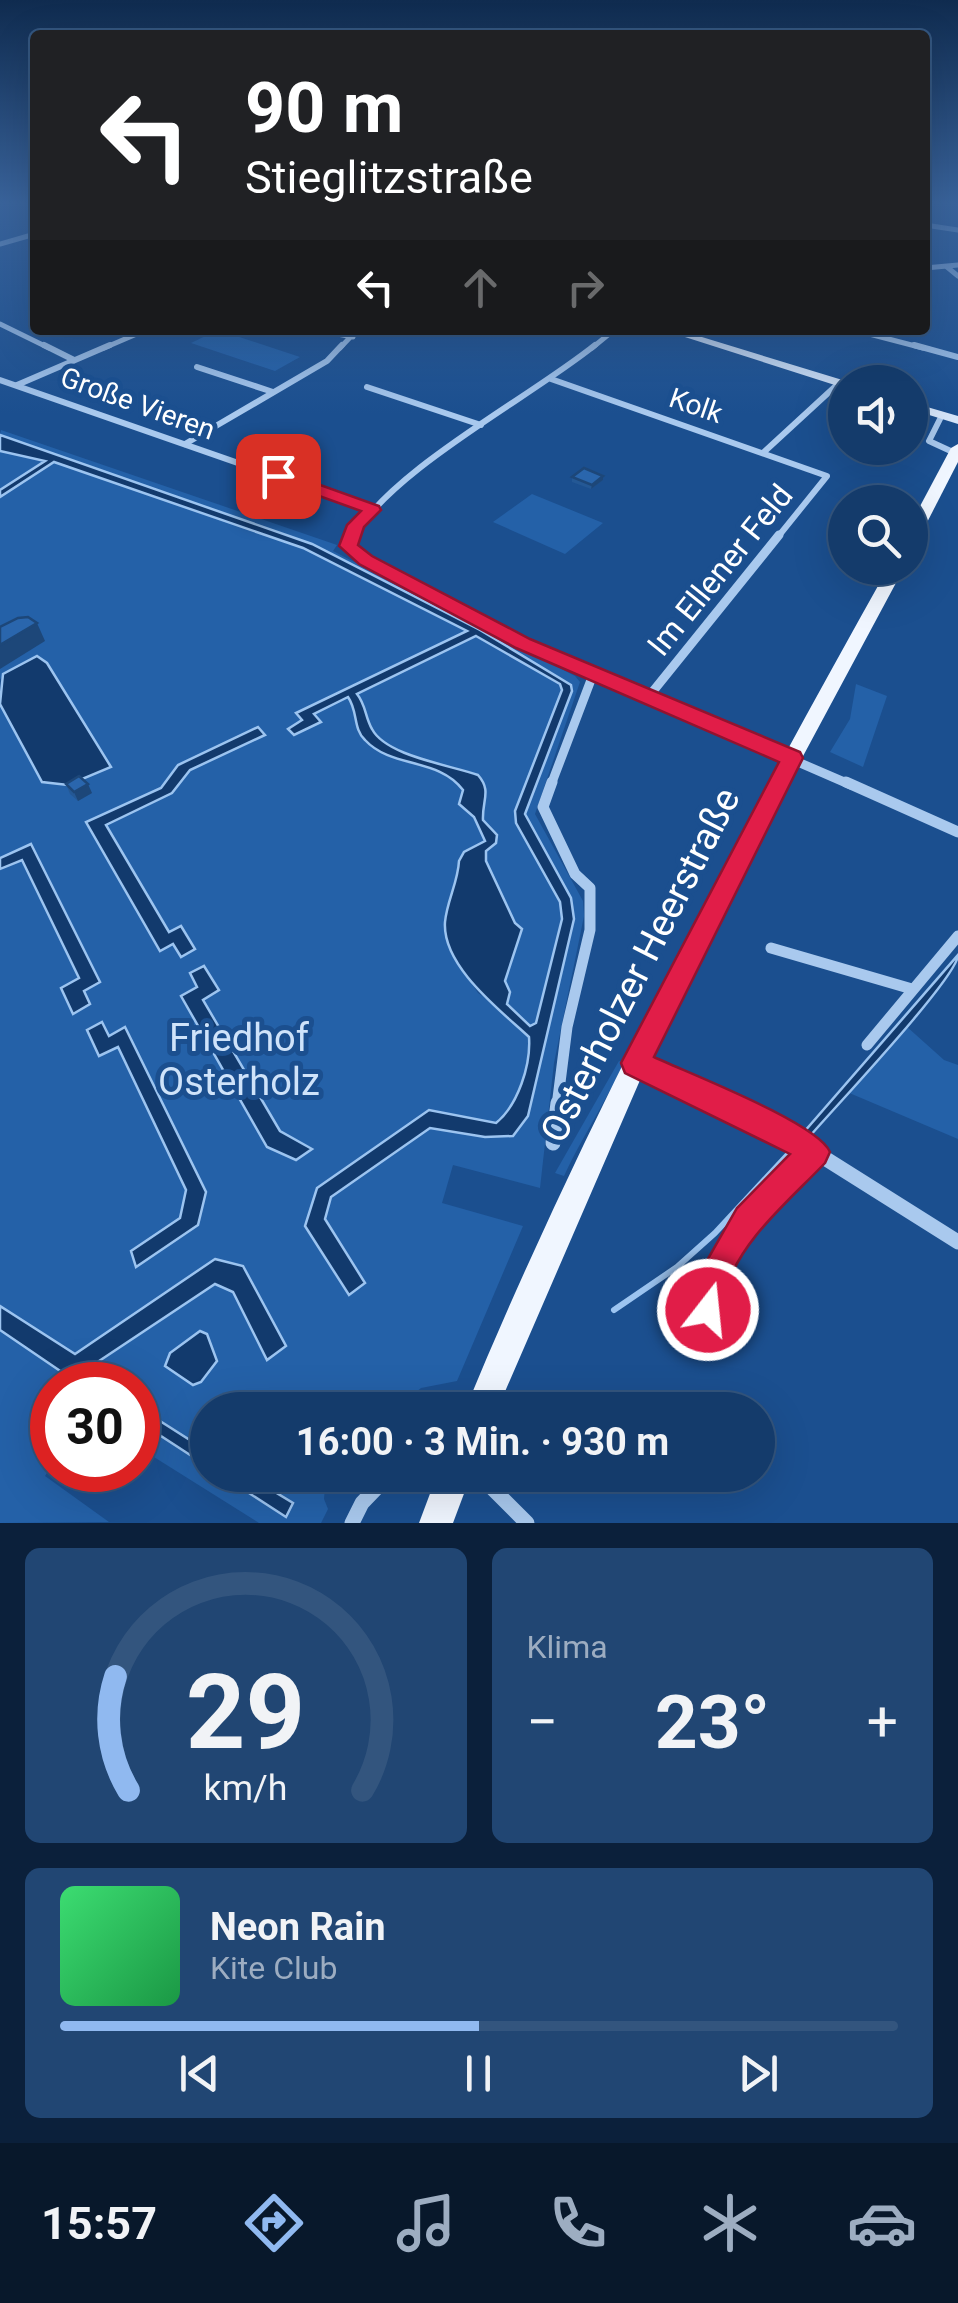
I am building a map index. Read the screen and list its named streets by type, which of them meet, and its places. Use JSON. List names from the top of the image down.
{
  "streets": {
    "main road": ["Osterholzer Heerstraße"],
    "street": ["Große Vieren", "Kolk", "Im Ellener Feld"]
  },
  "crossings": [
    ["Kolk", "Im Ellener Feld"]
  ],
  "parks": ["Friedhof Osterholz"],
  "page": {
    "turn": ["90 m", "Stieglitzstraße"],
    "limit": "30",
    "trip": "16:00 · 3 Min. · 930 m",
    "tile": "Klima",
    "heat": ["−", "23°", "+"],
    "song": ["Neon Rain", "Kite Club"],
    "tabs": "15:57",
    "gauge": ["29", "km/h"]
  }
}
